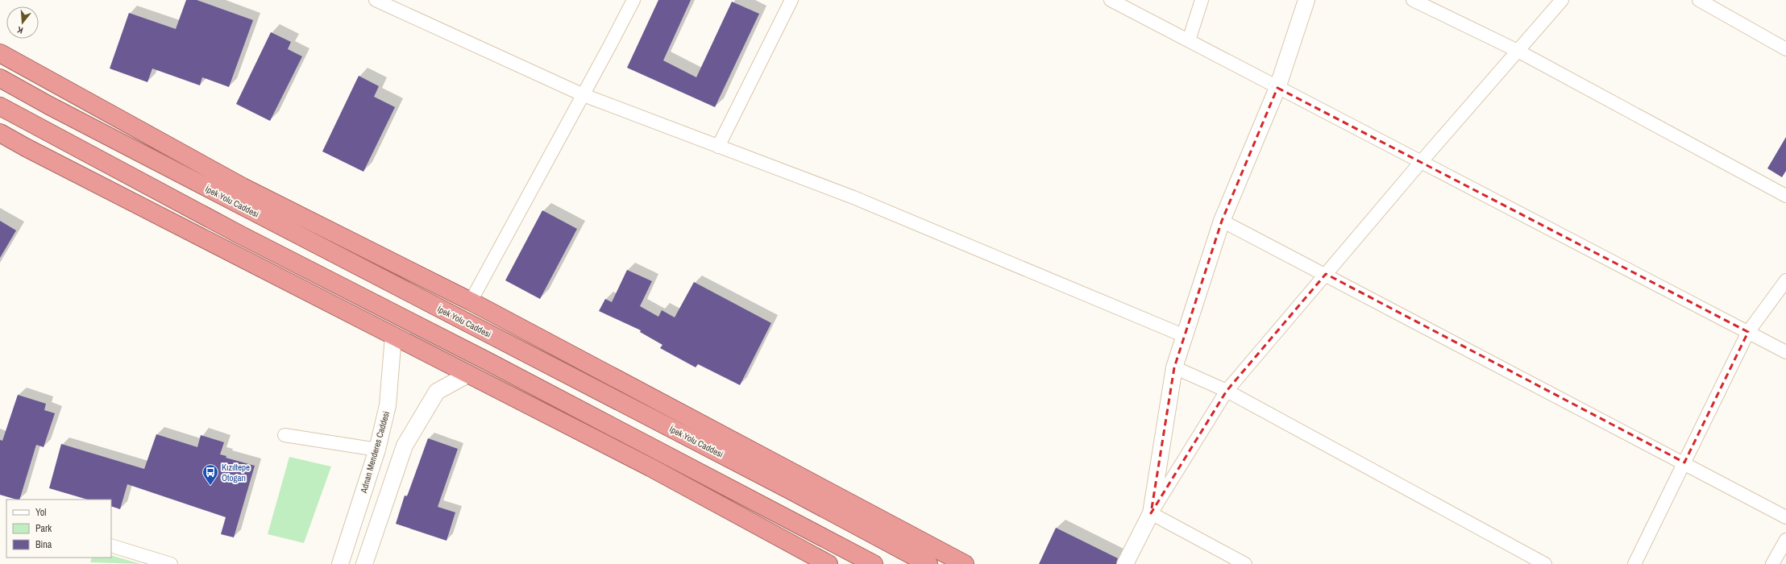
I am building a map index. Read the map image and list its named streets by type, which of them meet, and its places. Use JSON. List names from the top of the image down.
{
  "streets": {
    "highway": ["İpek Yolu Caddesi"],
    "street": ["Adnan Menderes Caddesi"]
  },
  "places": {
    "bus stop": ["Kızıltepe Otogarı"]
  },
  "legend": ["Yol", "Park", "Bina"],
  "north": "bottom"
}
